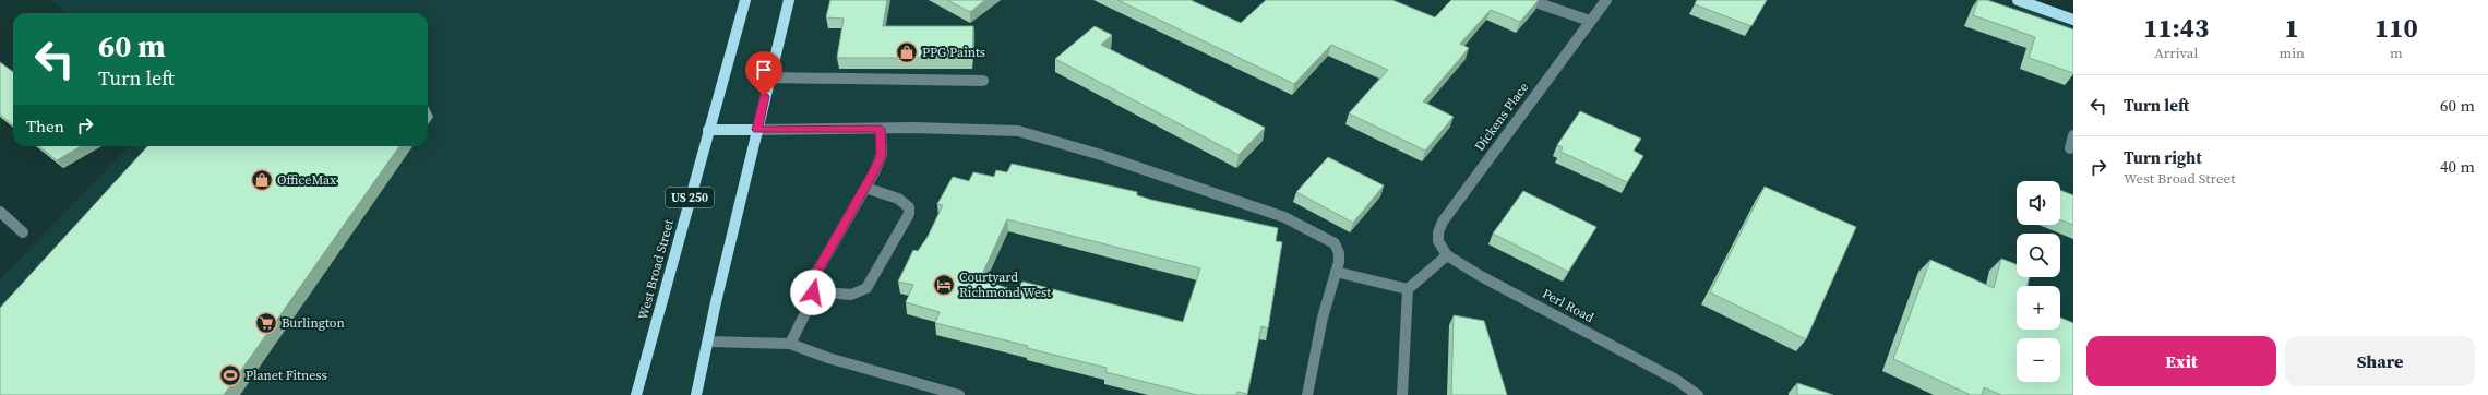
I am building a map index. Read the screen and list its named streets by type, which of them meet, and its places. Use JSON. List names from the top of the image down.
{
  "streets": {
    "main road": ["US 250", "West Broad Street"],
    "street": ["Dickens Place", "Perl Road"]
  },
  "crossings": [
    ["Dickens Place", "Perl Road"]
  ],
  "places": {
    "shop": ["PPG Paints", "OfficeMax"],
    "hotel": ["Courtyard Richmond West"],
    "supermarket": ["Burlington"],
    "sports": ["Planet Fitness"]
  },
  "page": {
    "eta": [
      "11:43",
      "Arrival",
      "1",
      "min",
      "110",
      "m"
    ],
    "turn": ["60 m", "Turn left"],
    "list": [
      {
        "name": "Turn left",
        "value": "60 m"
      },
      {
        "name": "Turn right",
        "note": "West Broad Street",
        "value": "40 m"
      }
    ],
    "then": "Then",
    "map_buttons": ["+", "−"],
    "buttons": ["Exit", "Share"]
  }
}
